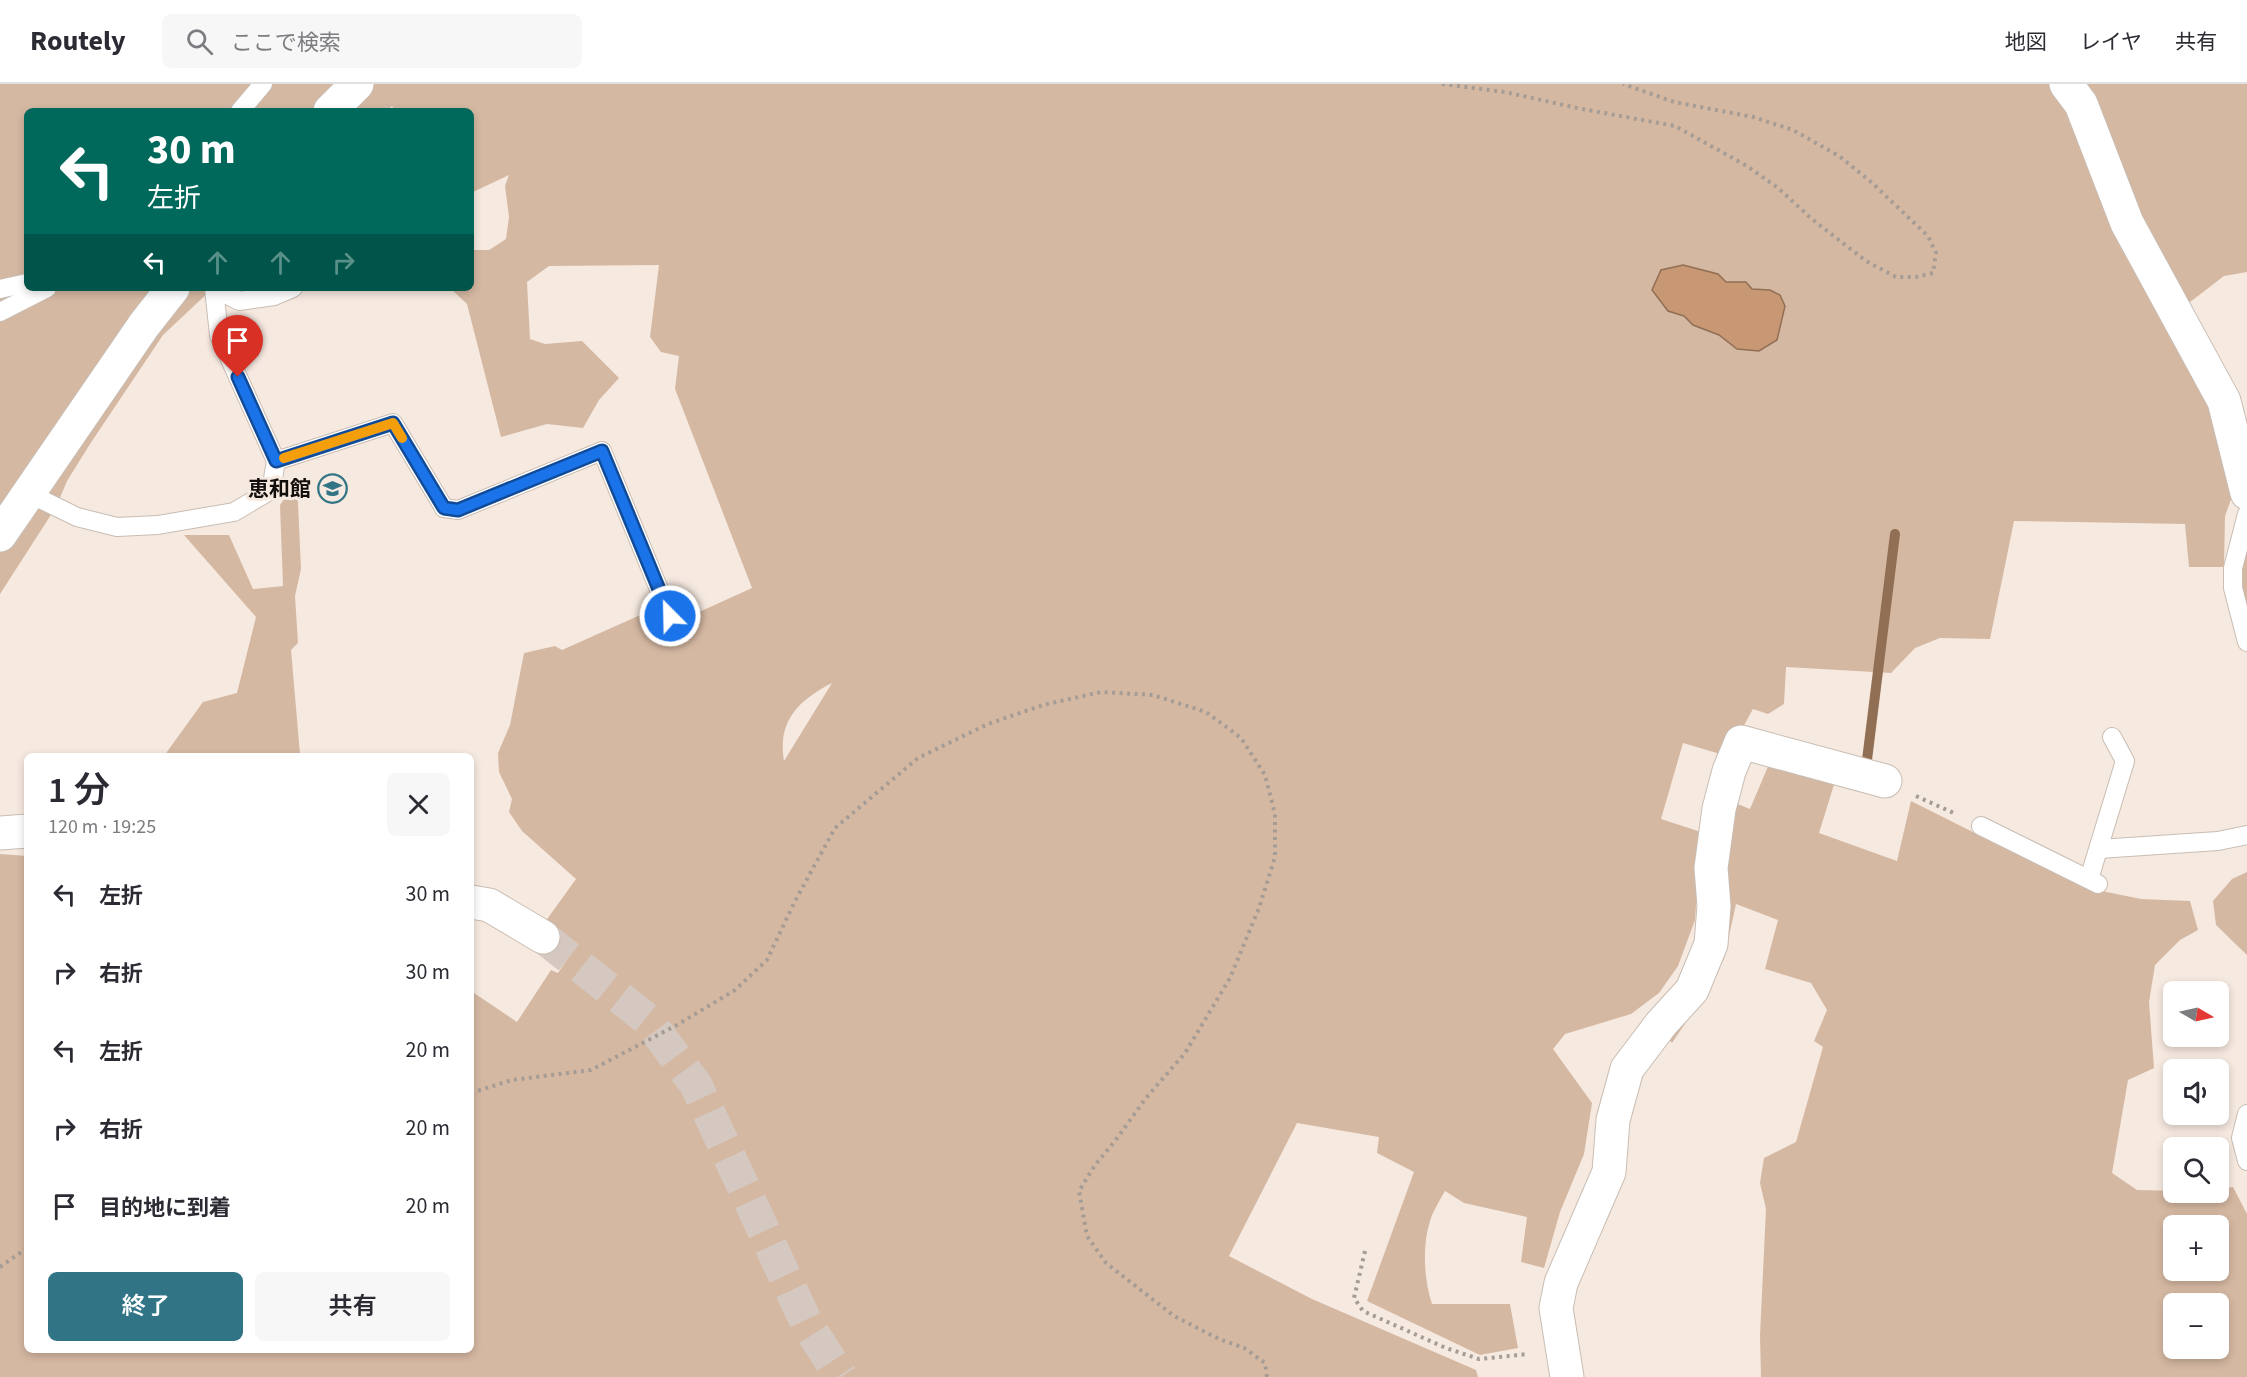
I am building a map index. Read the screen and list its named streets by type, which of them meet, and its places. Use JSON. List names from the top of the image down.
{
  "places": {
    "school or university": ["恵和館"]
  },
  "north": "right",
  "page": {
    "header": "Routely",
    "search": "ここで検索",
    "nav": ["地図", "レイヤ", "共有"],
    "turn": ["30 m", "左折"],
    "heading": ["1 分", "120 m · 19:25"],
    "list": [
      {
        "name": "左折",
        "value": "30 m"
      },
      {
        "name": "右折",
        "value": "30 m"
      },
      {
        "name": "左折",
        "value": "20 m"
      },
      {
        "name": "右折",
        "value": "20 m"
      },
      {
        "name": "目的地に到着",
        "value": "20 m"
      }
    ],
    "map_buttons": ["+", "−"],
    "buttons": ["終了", "共有"]
  }
}
